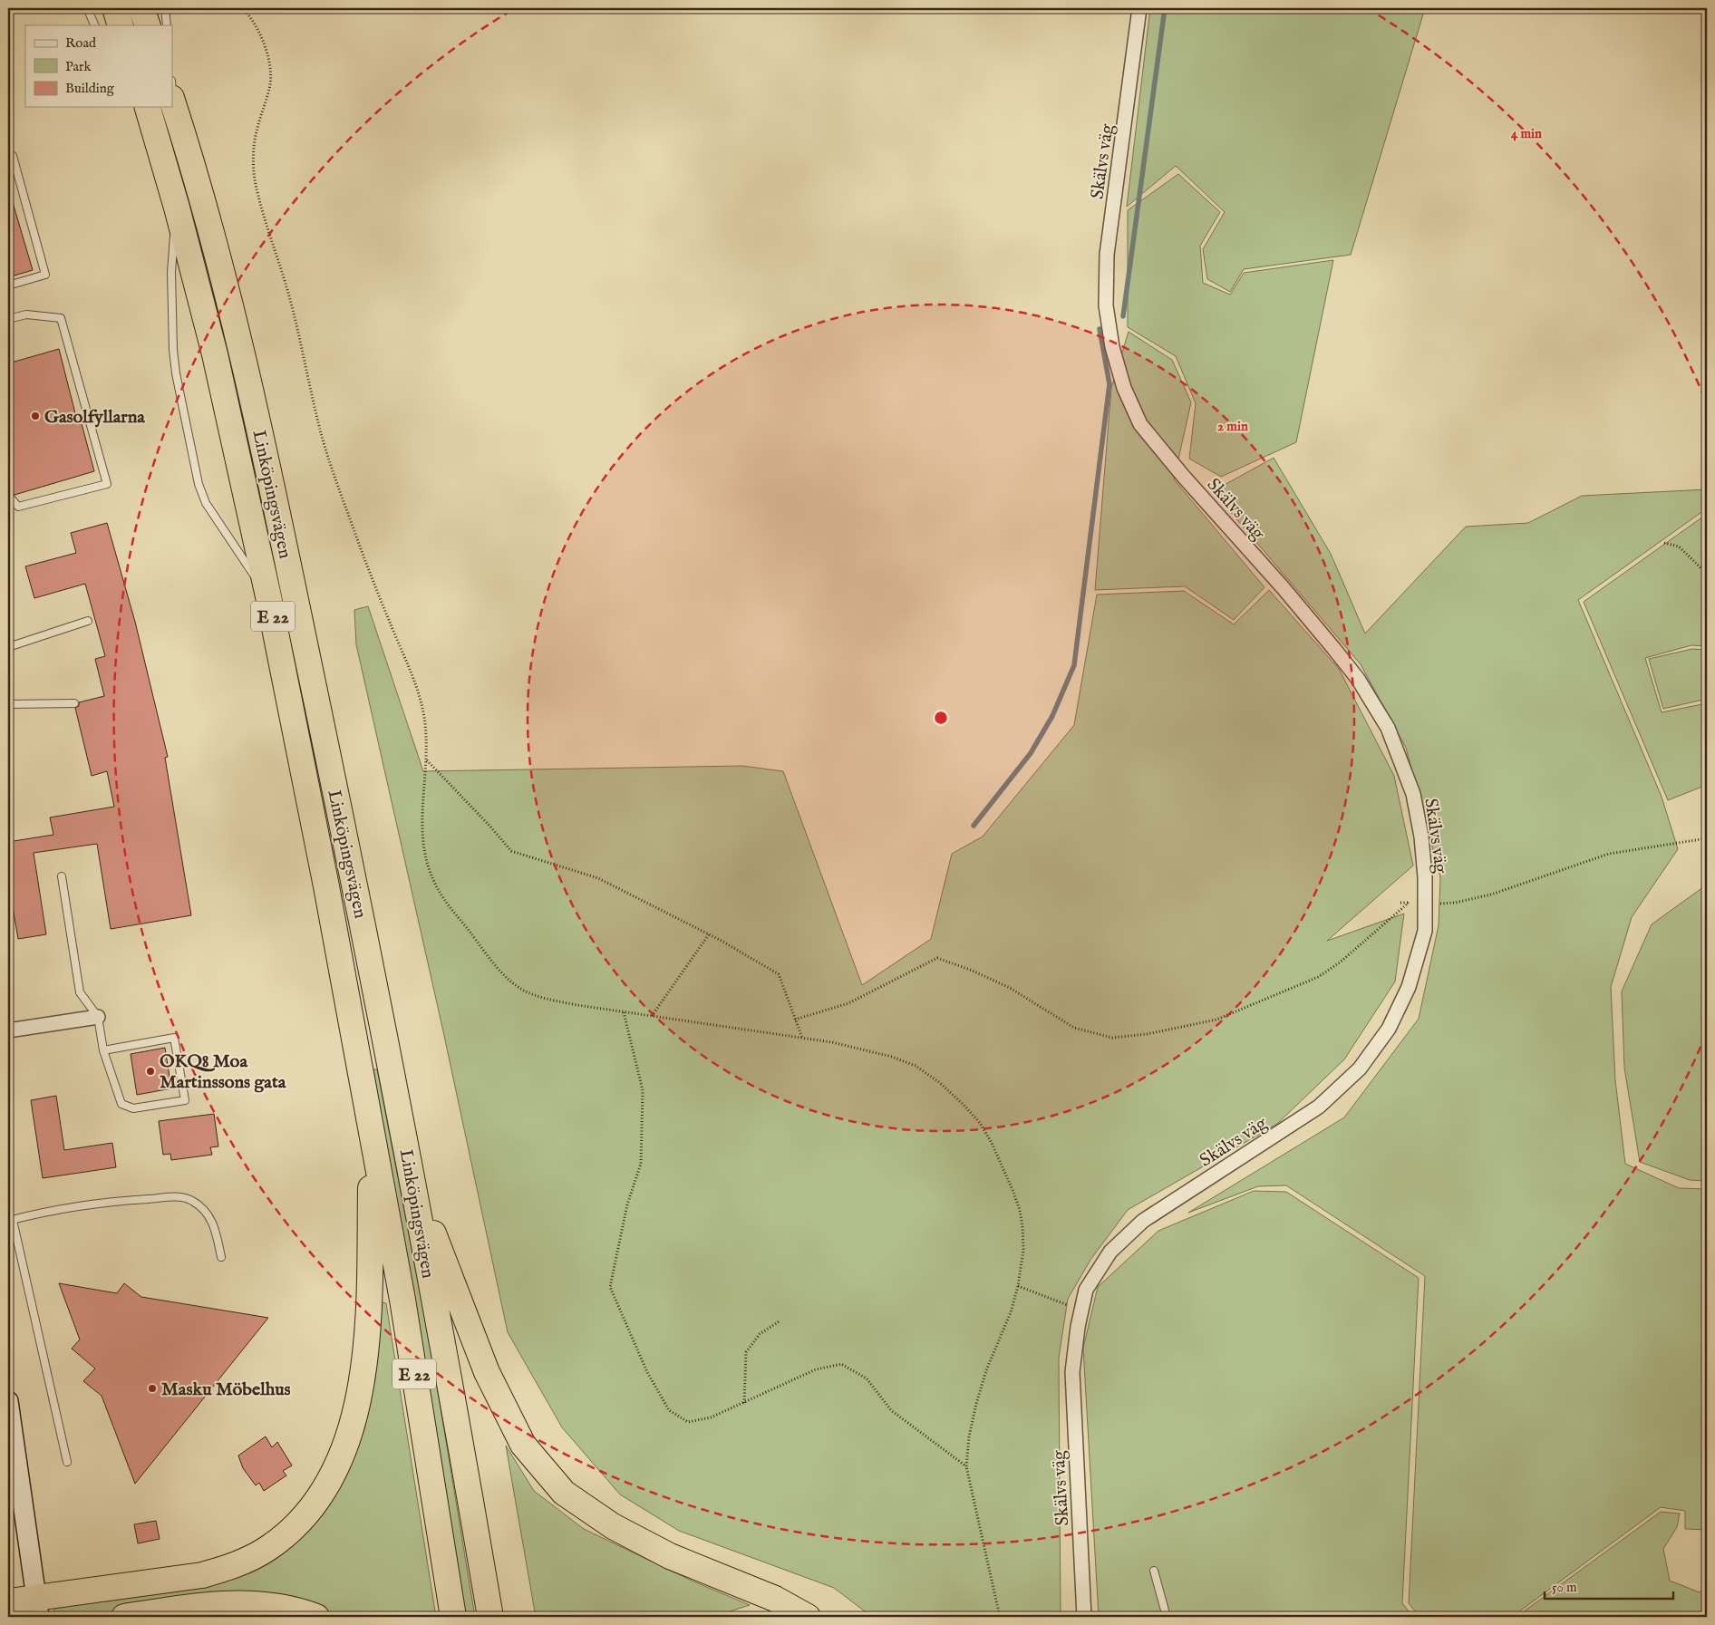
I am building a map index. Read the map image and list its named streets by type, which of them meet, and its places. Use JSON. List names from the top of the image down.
{
  "streets": {
    "highway": ["Linköpingsvägen", "E 22"],
    "street": ["Skälvs väg"]
  },
  "places": ["Gasolfyllarna", "OKQ8 Moa Martinssons gata", "Masku Möbelhus"],
  "legend": ["Road", "Park", "Building"],
  "scale_bar": "50 m",
  "rings": ["4 min", "2 min"]
}
